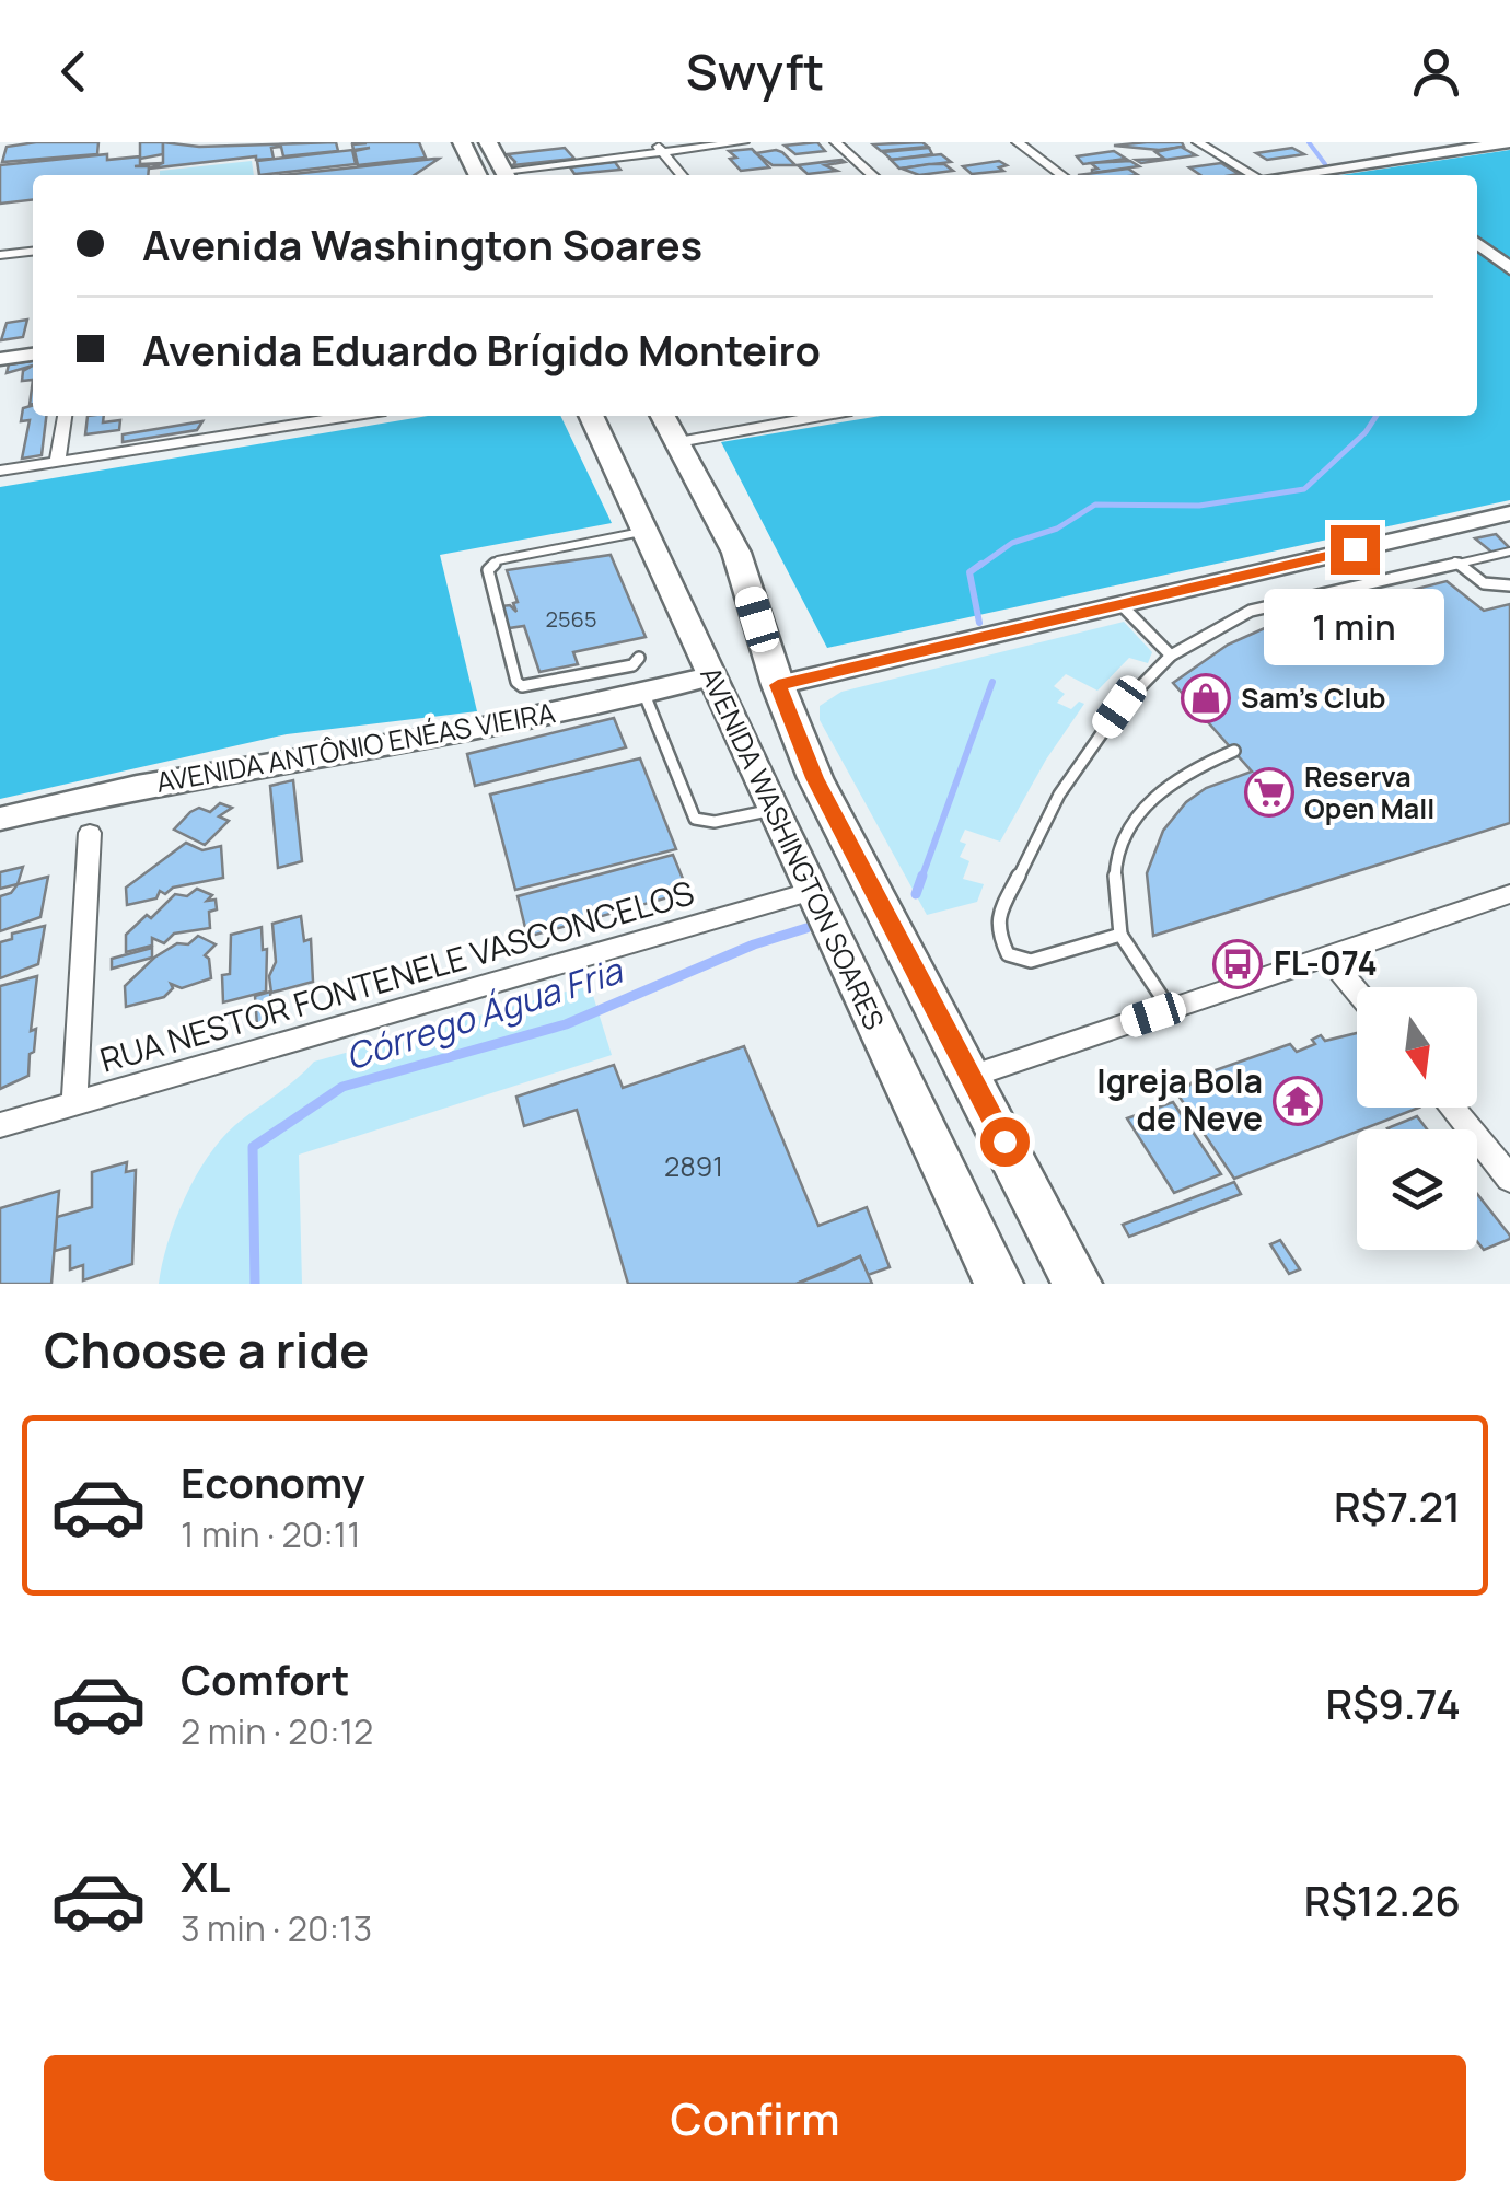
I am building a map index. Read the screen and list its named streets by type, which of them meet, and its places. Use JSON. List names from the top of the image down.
{
  "streets": {
    "highway": ["AVENIDA WASHINGTON SOARES"],
    "street": ["AVENIDA ANTÔNIO ENÉAS VIEIRA", "RUA NESTOR FONTENELE VASCONCELOS"]
  },
  "crossings": [
    ["AVENIDA ANTÔNIO ENÉAS VIEIRA", "AVENIDA WASHINGTON SOARES"],
    ["AVENIDA WASHINGTON SOARES", "RUA NESTOR FONTENELE VASCONCELOS"]
  ],
  "water": ["Córrego Água Fria"],
  "places": {
    "shop": ["Sam's Club"],
    "supermarket": ["Reserva Open Mall"],
    "bus stop": ["FL-074"],
    "temple": ["Igreja Bola de Neve"]
  },
  "house_numbers": ["2565", "2891"],
  "north": "bottom",
  "page": {
    "header": "Swyft",
    "banner": ["Avenida Washington Soares", "Avenida Eduardo Brígido Monteiro"],
    "bubble": "1 min",
    "heading": "Choose a ride",
    "list": [
      {
        "name": "Economy",
        "note": "1 min · 20:11",
        "value": "R$7.21"
      },
      {
        "name": "Comfort",
        "note": "2 min · 20:12",
        "value": "R$9.74"
      },
      {
        "name": "XL",
        "note": "3 min · 20:13",
        "value": "R$12.26"
      }
    ],
    "buttons": "Confirm"
  }
}
